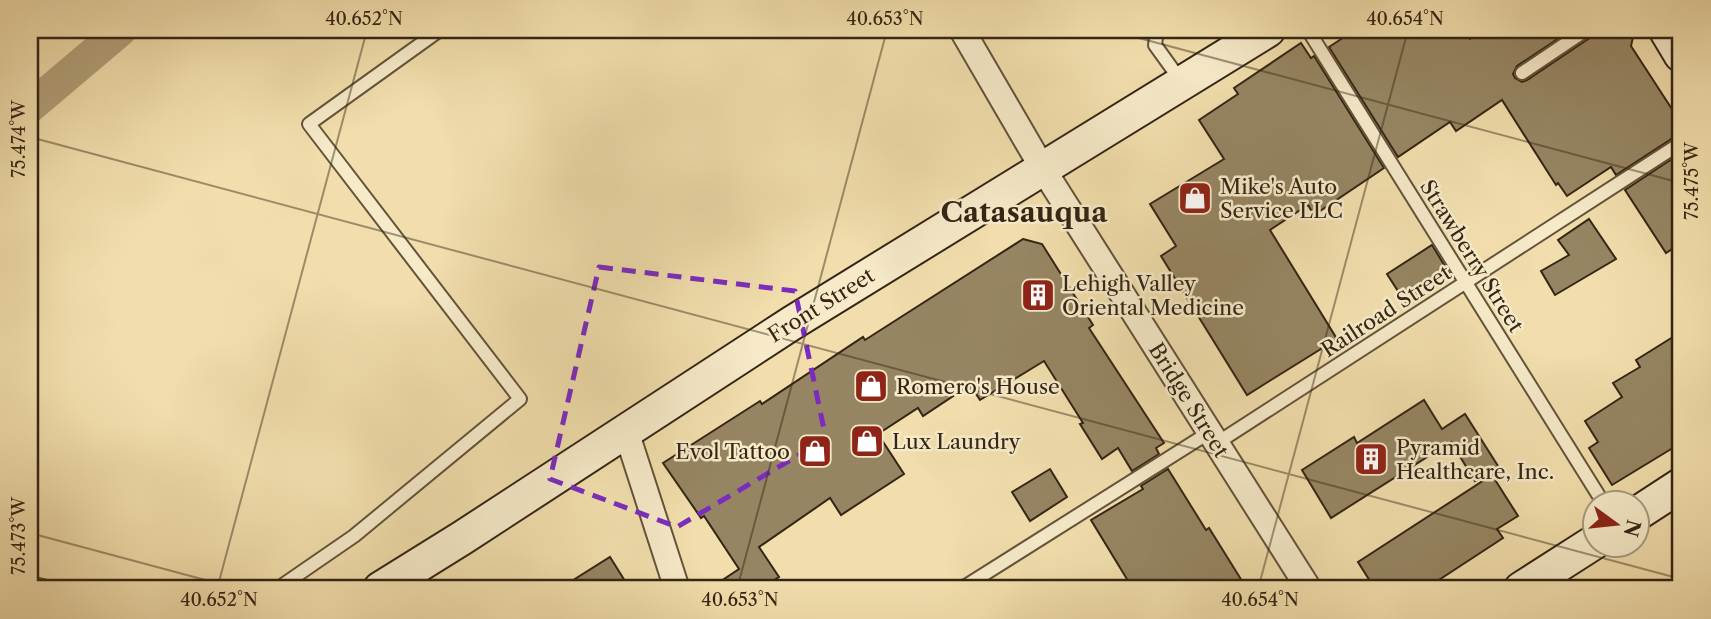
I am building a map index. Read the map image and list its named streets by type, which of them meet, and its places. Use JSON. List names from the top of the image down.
{
  "streets": {
    "main road": ["Front Street"],
    "street": ["Bridge Street"],
    "lane": ["Strawberry Street", "Railroad Street"]
  },
  "crossings": [
    ["Strawberry Street", "Railroad Street"],
    ["Front Street", "Bridge Street"],
    ["Railroad Street", "Bridge Street"]
  ],
  "districts": ["Catasauqua"],
  "places": {
    "shop": [
      "Mike's Auto Service LLC",
      "Romero's House",
      "Lux Laundry",
      "Evol Tattoo"
    ],
    "building": ["Lehigh Valley Oriental Medicine", "Pyramid Healthcare, Inc."]
  },
  "north": "right",
  "coordinates": [
    "40.652°N",
    "40.653°N",
    "40.654°N",
    "75.474°W",
    "75.475°W",
    "75.473°W"
  ]
}
